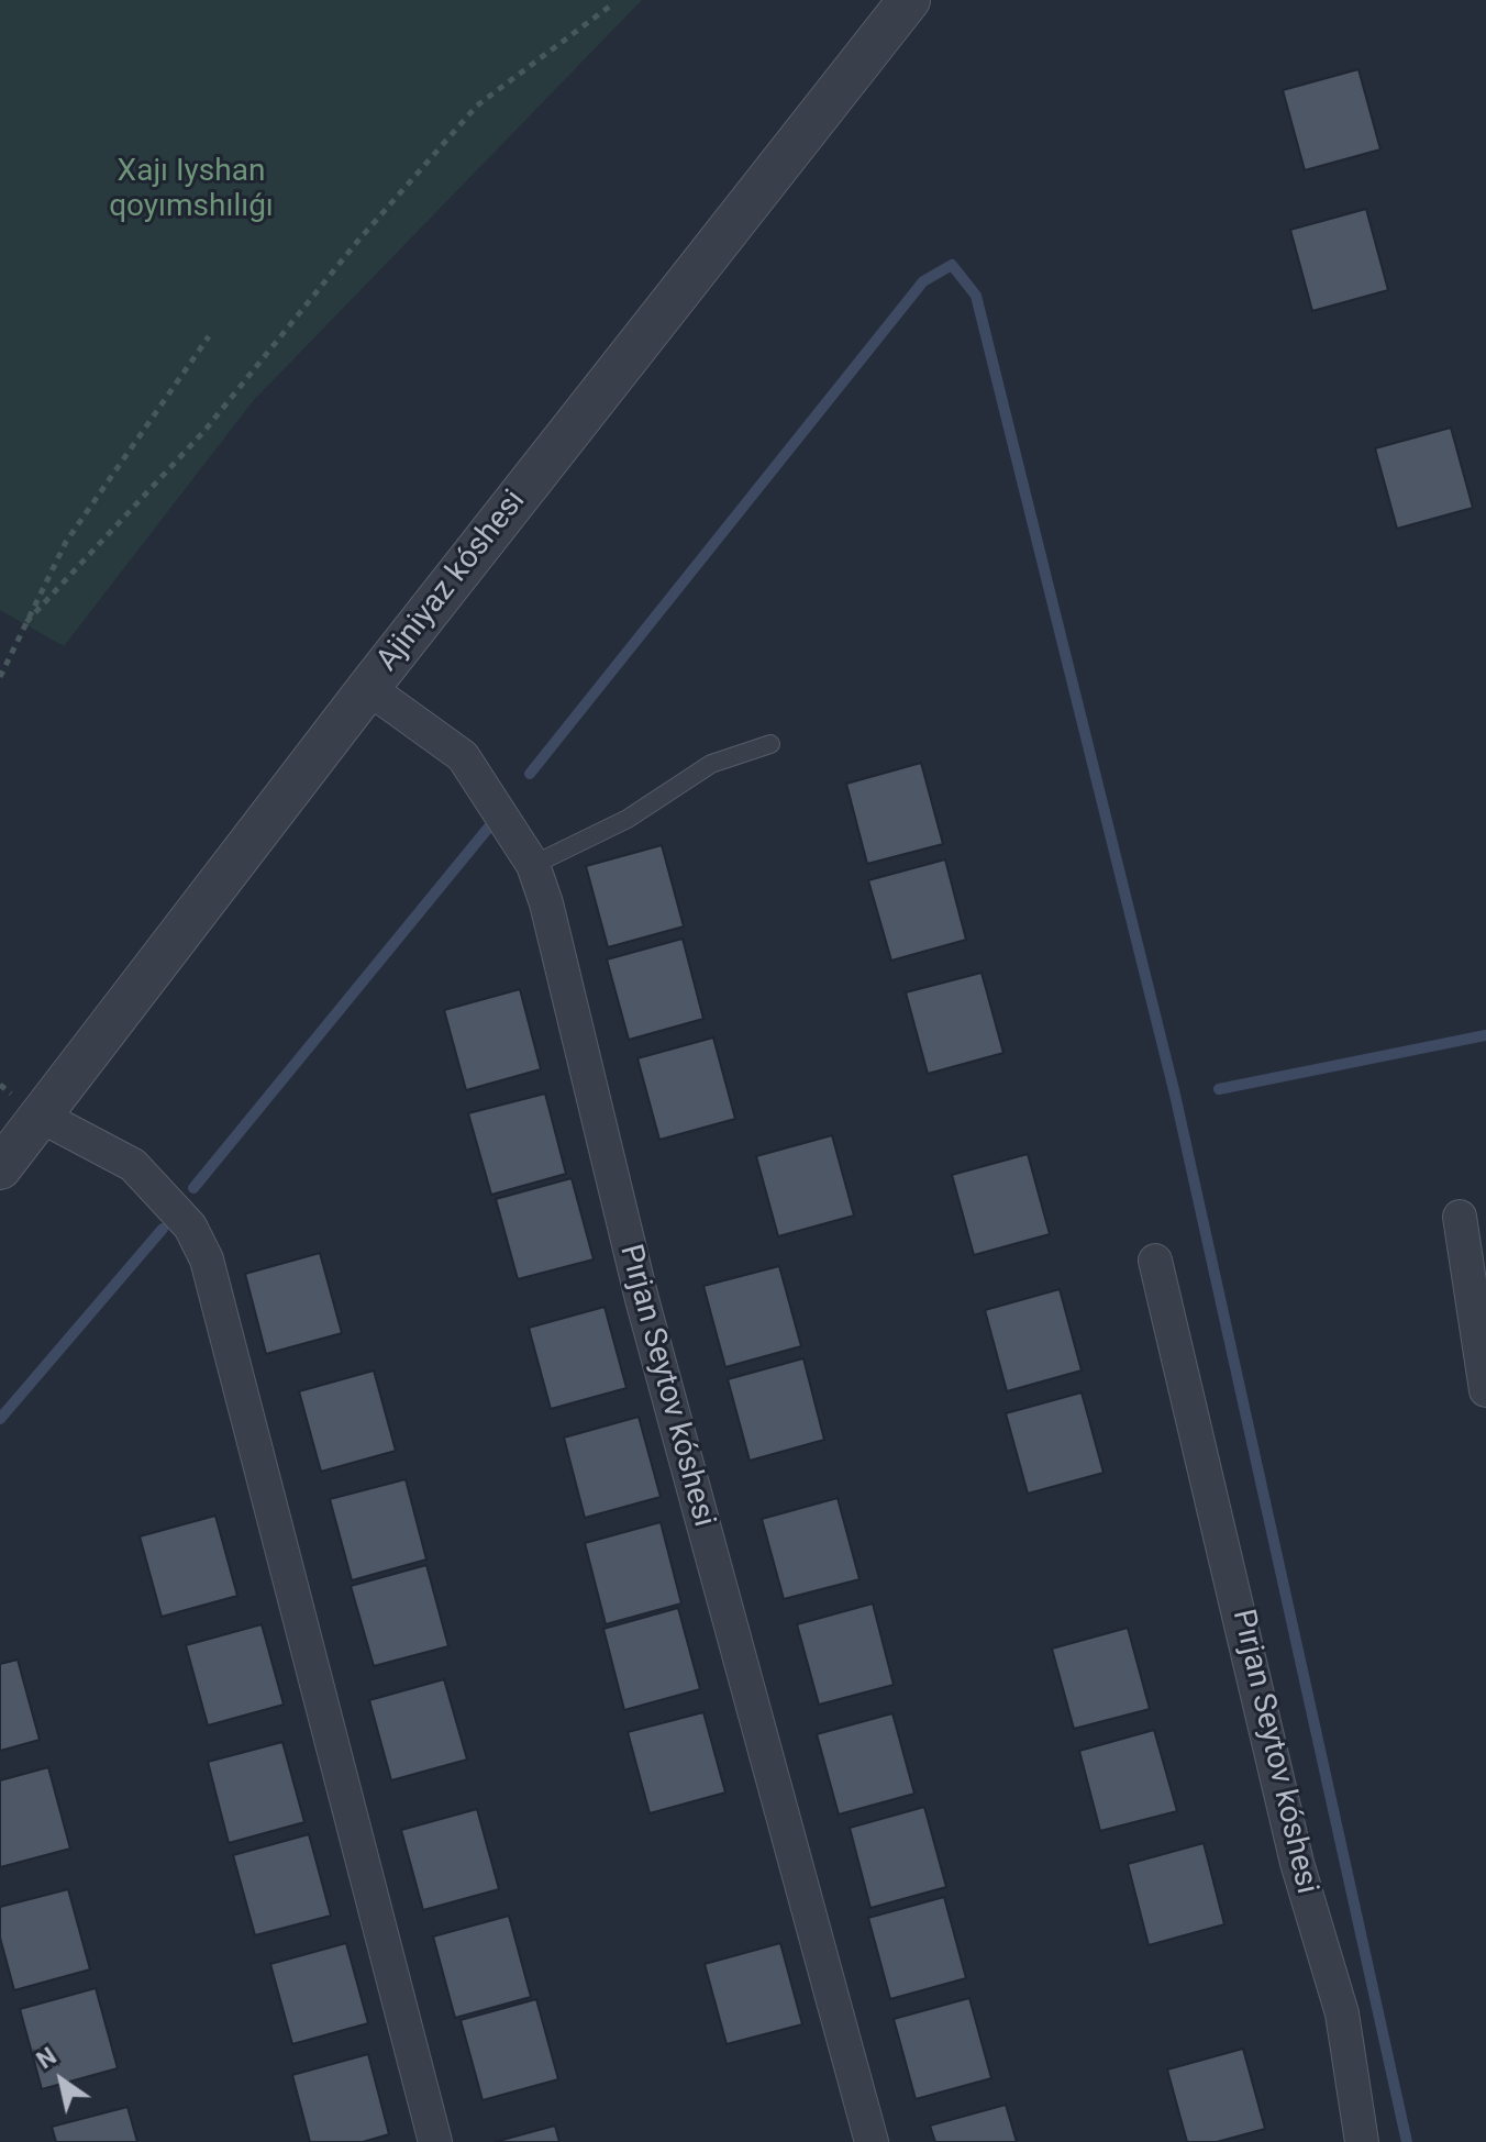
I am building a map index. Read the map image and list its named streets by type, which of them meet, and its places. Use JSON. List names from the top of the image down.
{
  "streets": {
    "street": ["Ajiniyaz kóshesi", "Pırjan Seytov kóshesi"]
  },
  "crossings": [
    ["Ajiniyaz kóshesi", "Pırjan Seytov kóshesi"]
  ],
  "parks": ["Xajı Iyshan qoyımshılıǵı"],
  "north": "top left"
}
